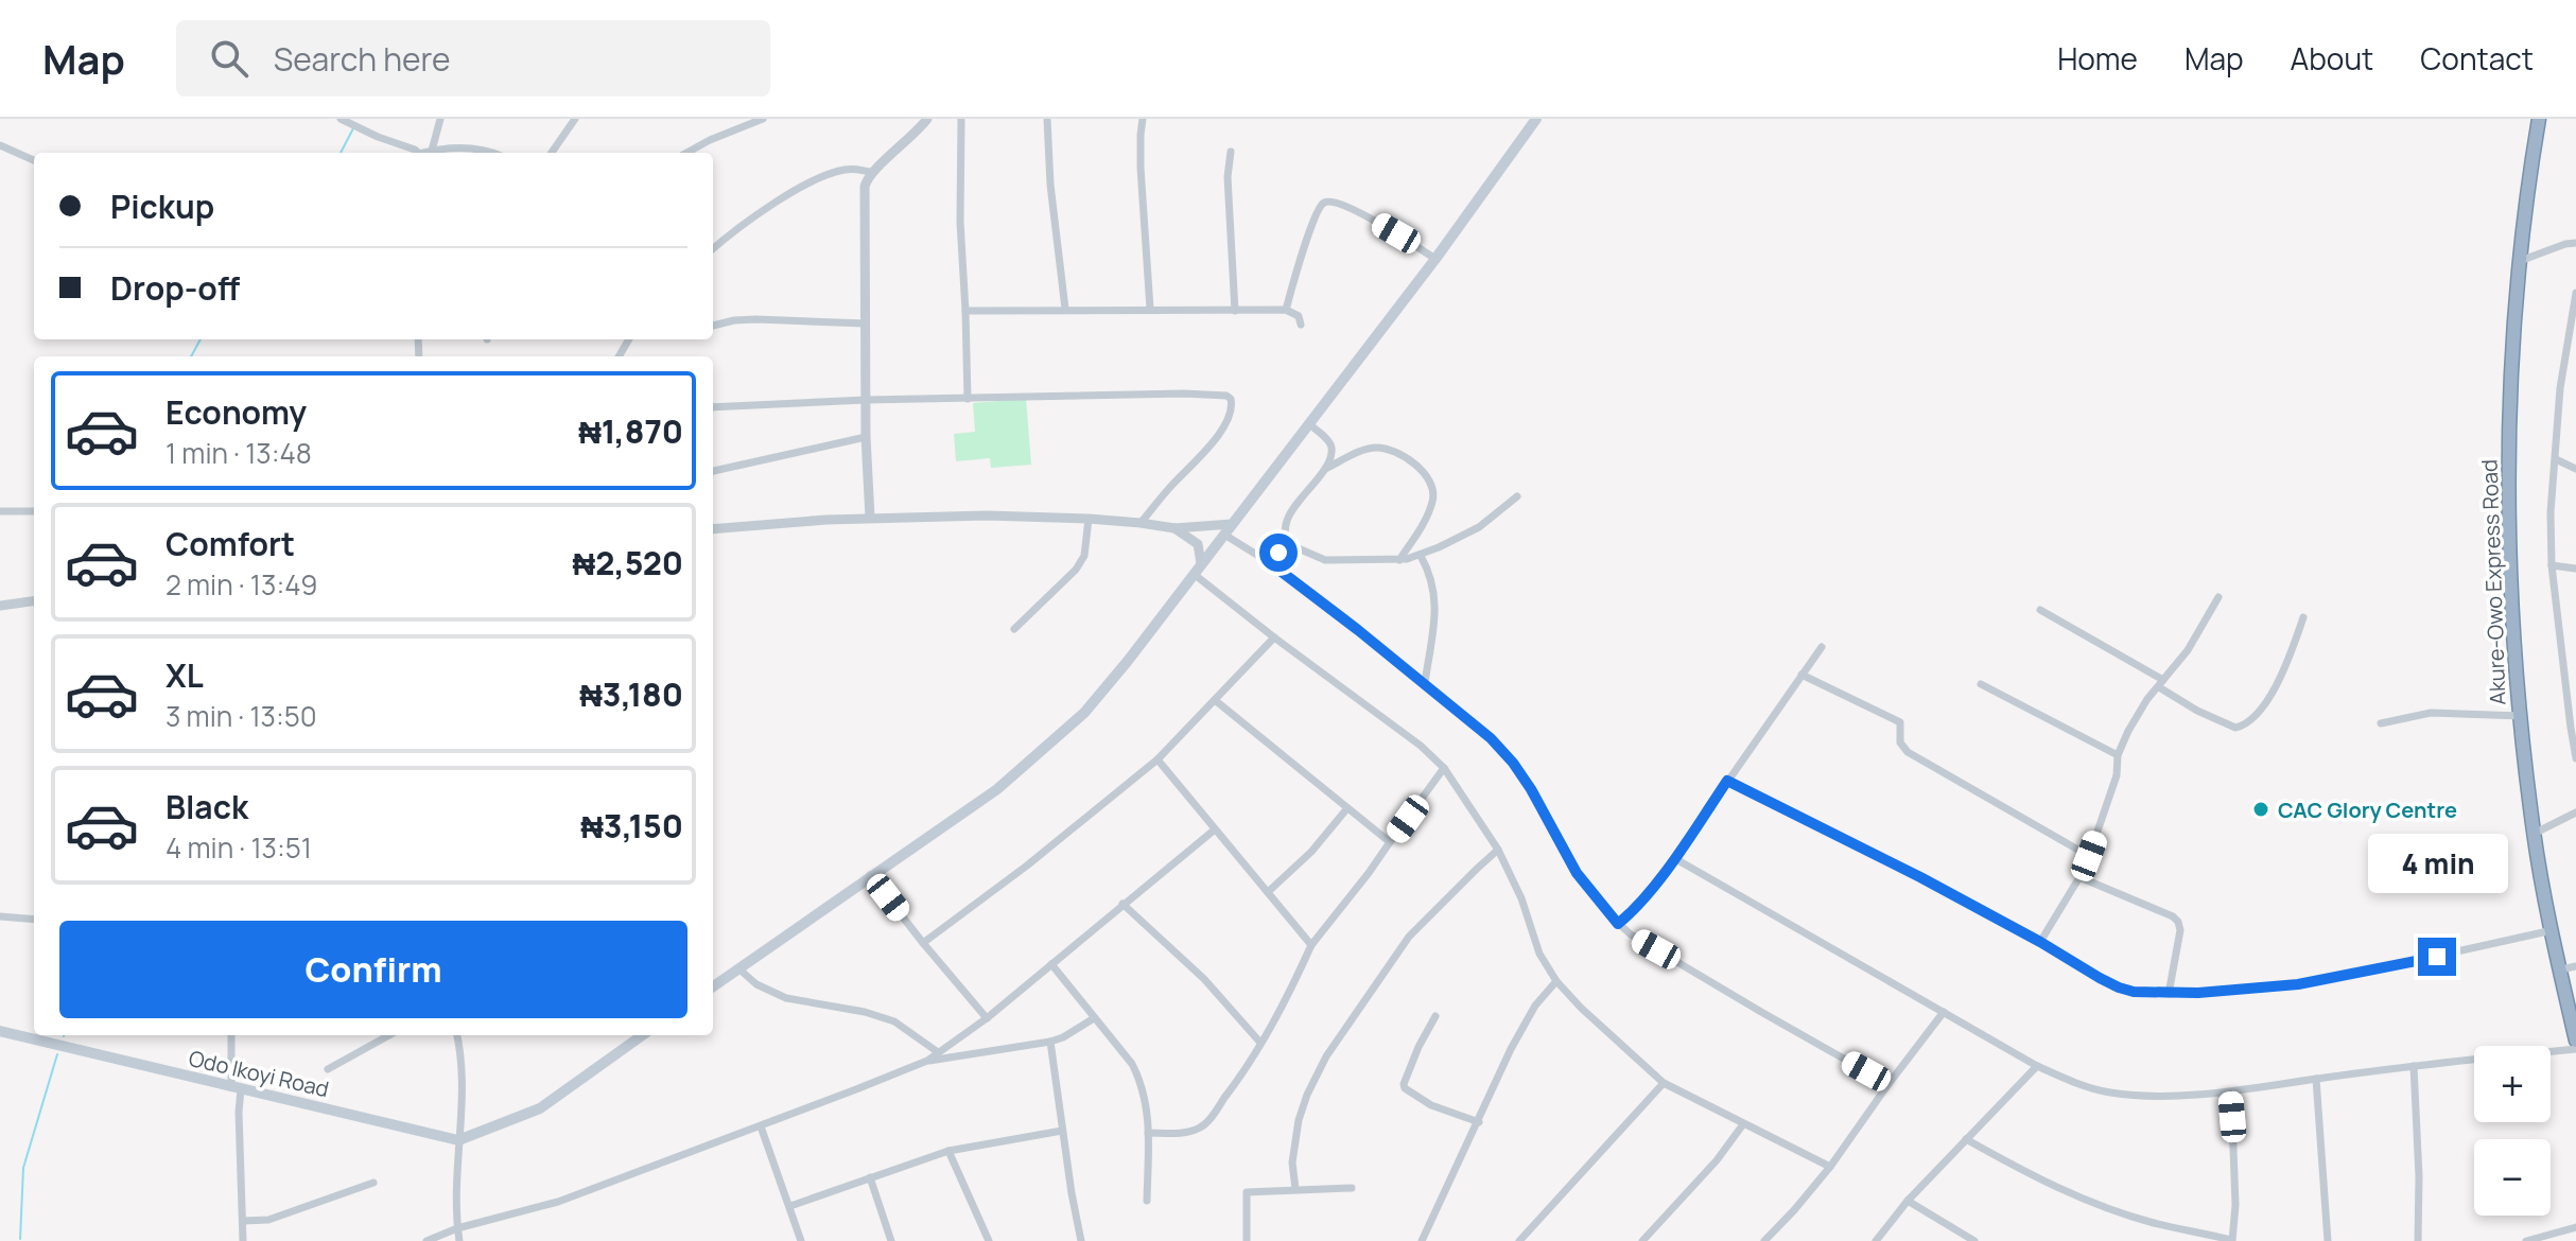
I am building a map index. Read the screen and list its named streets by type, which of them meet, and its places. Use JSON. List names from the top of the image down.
{
  "streets": {
    "highway": ["Akure-Owo Express Road"],
    "main road": ["Odo Ikoyi Road"]
  },
  "places": ["CAC Glory Centre"],
  "page": {
    "header": "Map",
    "search": "Search here",
    "nav": [
      "Home",
      "Map",
      "About",
      "Contact"
    ],
    "banner": ["Pickup", "Drop-off"],
    "list": [
      {
        "name": "Economy",
        "note": "1 min · 13:48",
        "value": "₦1,870"
      },
      {
        "name": "Comfort",
        "note": "2 min · 13:49",
        "value": "₦2,520"
      },
      {
        "name": "XL",
        "note": "3 min · 13:50",
        "value": "₦3,180"
      },
      {
        "name": "Black",
        "note": "4 min · 13:51",
        "value": "₦3,150"
      }
    ],
    "bubble": "4 min",
    "buttons": "Confirm",
    "map_buttons": ["+", "−"]
  }
}
